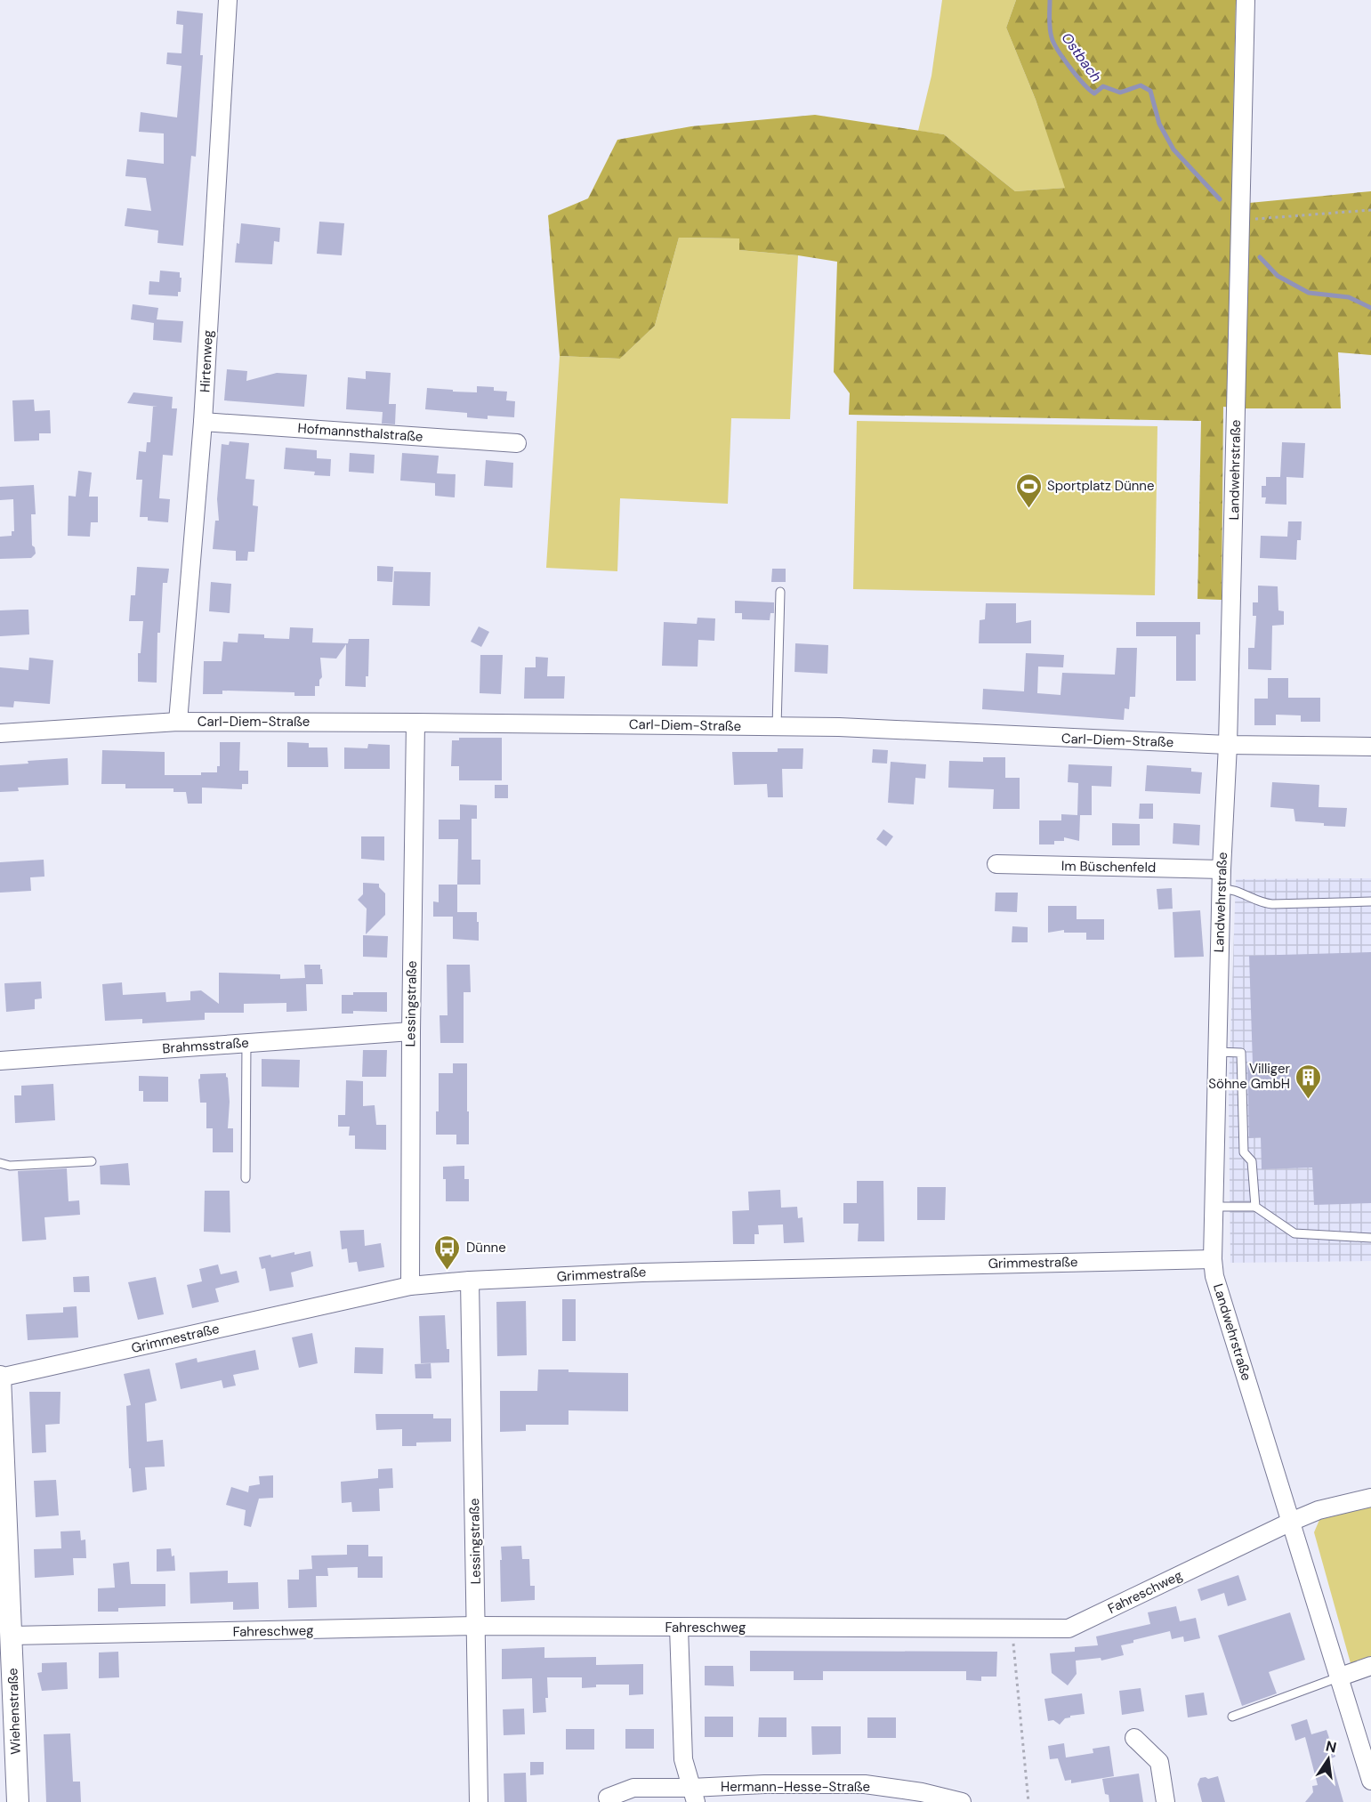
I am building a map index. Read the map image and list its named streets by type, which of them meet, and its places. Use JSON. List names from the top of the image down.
{
  "streets": {
    "street": [
      "Hirtenweg",
      "Hofmannsthalstraße",
      "Landwehrstraße",
      "Carl-Diem-Straße",
      "Im Büschenfeld",
      "Lessingstraße",
      "Brahmsstraße",
      "Grimmestraße",
      "Fahreschweg",
      "Wiehenstraße",
      "Hermann-Hesse-Straße"
    ]
  },
  "crossings": [
    ["Hirtenweg", "Hofmannsthalstraße"],
    ["Hirtenweg", "Carl-Diem-Straße"],
    ["Landwehrstraße", "Carl-Diem-Straße"],
    ["Landwehrstraße", "Im Büschenfeld"],
    ["Landwehrstraße", "Grimmestraße"],
    ["Landwehrstraße", "Fahreschweg"],
    ["Carl-Diem-Straße", "Lessingstraße"],
    ["Lessingstraße", "Brahmsstraße"],
    ["Lessingstraße", "Grimmestraße"],
    ["Lessingstraße", "Fahreschweg"],
    ["Grimmestraße", "Wiehenstraße"],
    ["Fahreschweg", "Wiehenstraße"]
  ],
  "water": ["Ostbach"],
  "places": {
    "sports": ["Sportplatz Dünne"],
    "building": ["Villiger Söhne GmbH"],
    "bus stop": ["Dünne"]
  },
  "north": "top"
}
